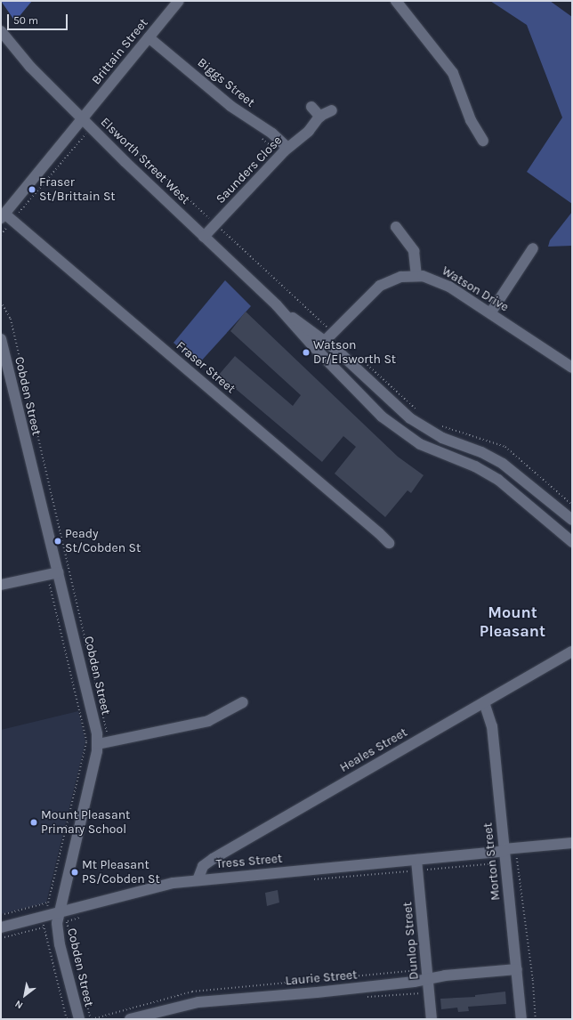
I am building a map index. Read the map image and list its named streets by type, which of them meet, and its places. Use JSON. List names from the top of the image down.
{
  "streets": {
    "street": [
      "Brittain Street",
      "Biggs Street",
      "Elsworth Street West",
      "Saunders Close",
      "Watson Drive",
      "Fraser Street",
      "Cobden Street",
      "Heales Street",
      "Tress Street",
      "Morton Street",
      "Dunlop Street",
      "Laurie Street"
    ]
  },
  "crossings": [
    ["Brittain Street", "Biggs Street"],
    ["Brittain Street", "Elsworth Street West"],
    ["Biggs Street", "Saunders Close"],
    ["Elsworth Street West", "Saunders Close"],
    ["Elsworth Street West", "Watson Drive"],
    ["Cobden Street", "Tress Street"],
    ["Heales Street", "Tress Street"],
    ["Heales Street", "Morton Street"],
    ["Tress Street", "Morton Street"],
    ["Tress Street", "Dunlop Street"],
    ["Morton Street", "Laurie Street"],
    ["Dunlop Street", "Laurie Street"]
  ],
  "districts": ["Mount Pleasant"],
  "places": [
    "Fraser St/Brittain St",
    "Watson Dr/Elsworth St",
    "Peady St/Cobden St",
    "Mount Pleasant Primary School",
    "Mt Pleasant PS/Cobden St"
  ],
  "scale_bar": "50 m",
  "north": "bottom left"
}
